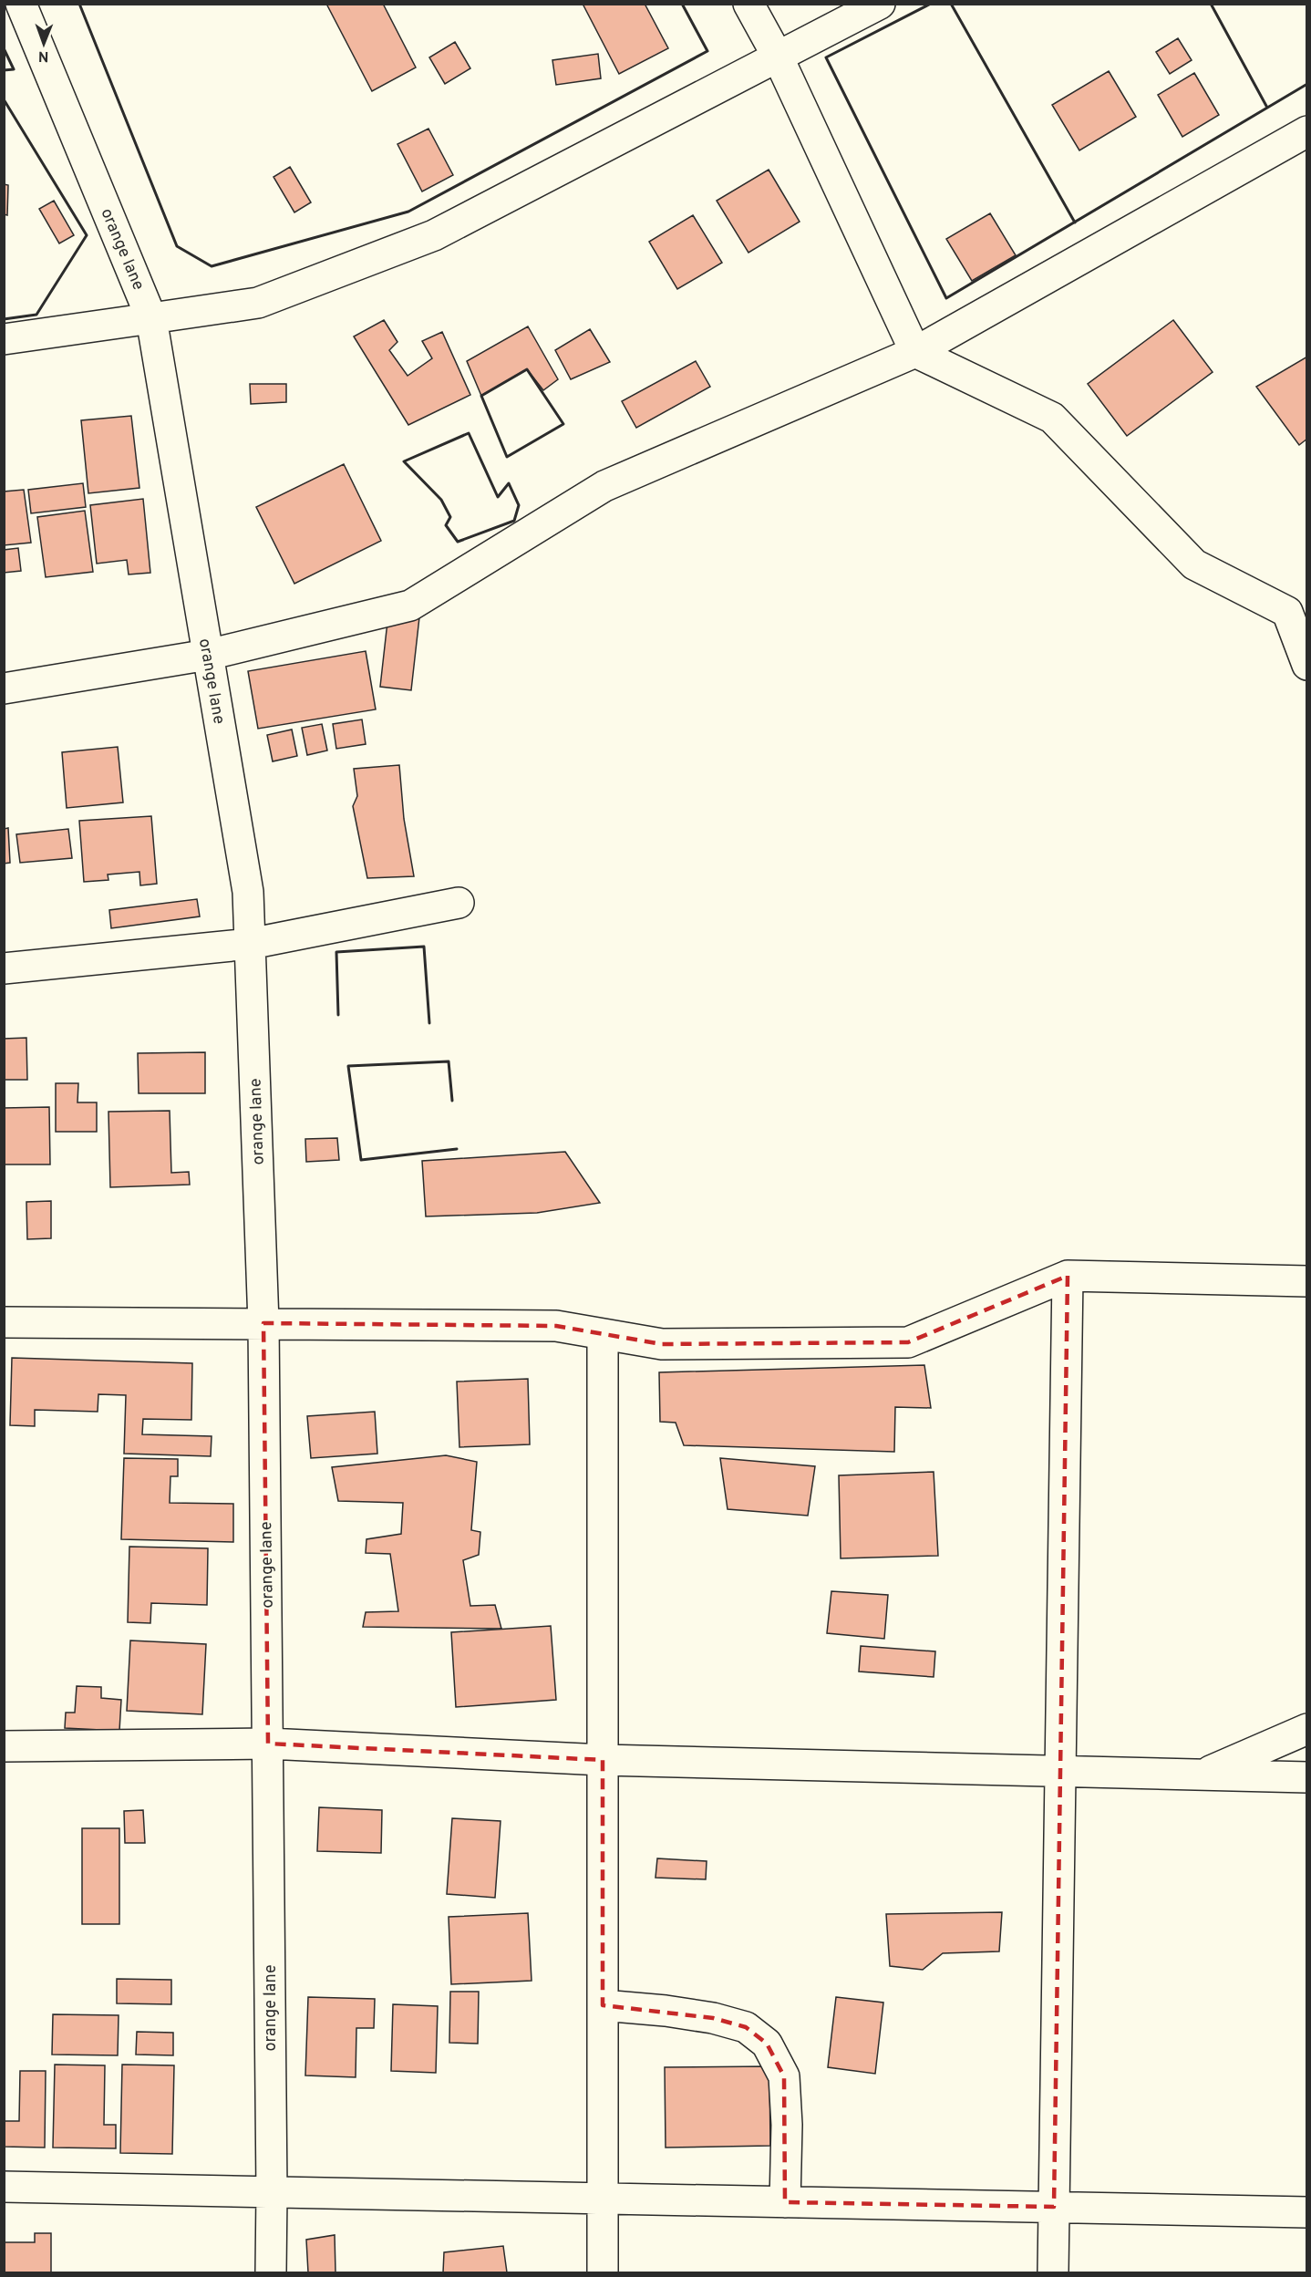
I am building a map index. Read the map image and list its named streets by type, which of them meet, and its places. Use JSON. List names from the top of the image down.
{
  "streets": {
    "street": ["orange lane"]
  },
  "north": "bottom"
}
